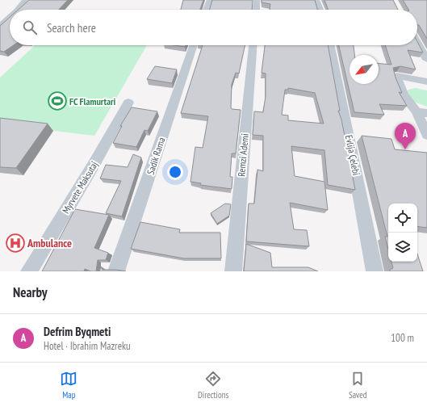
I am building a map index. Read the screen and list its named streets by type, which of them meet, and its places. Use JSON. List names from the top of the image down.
{
  "streets": {
    "street": [
      "Remzi Ademi",
      "Evlija Çelebi",
      "Sadik Rama",
      "Myrvete Maksutaj"
    ]
  },
  "places": {
    "sports": ["FC Flamurtari"],
    "hospital": ["Ambulance"]
  },
  "north": "bottom left",
  "page": {
    "search": "Search here",
    "pins": "A",
    "heading": "Nearby",
    "list": [
      {
        "mark": "A",
        "name": "Defrim Byqmeti",
        "note": "Hotel · Ibrahim Mazreku",
        "value": "100 m"
      }
    ],
    "nav": ["Map", "Directions", "Saved"]
  }
}
